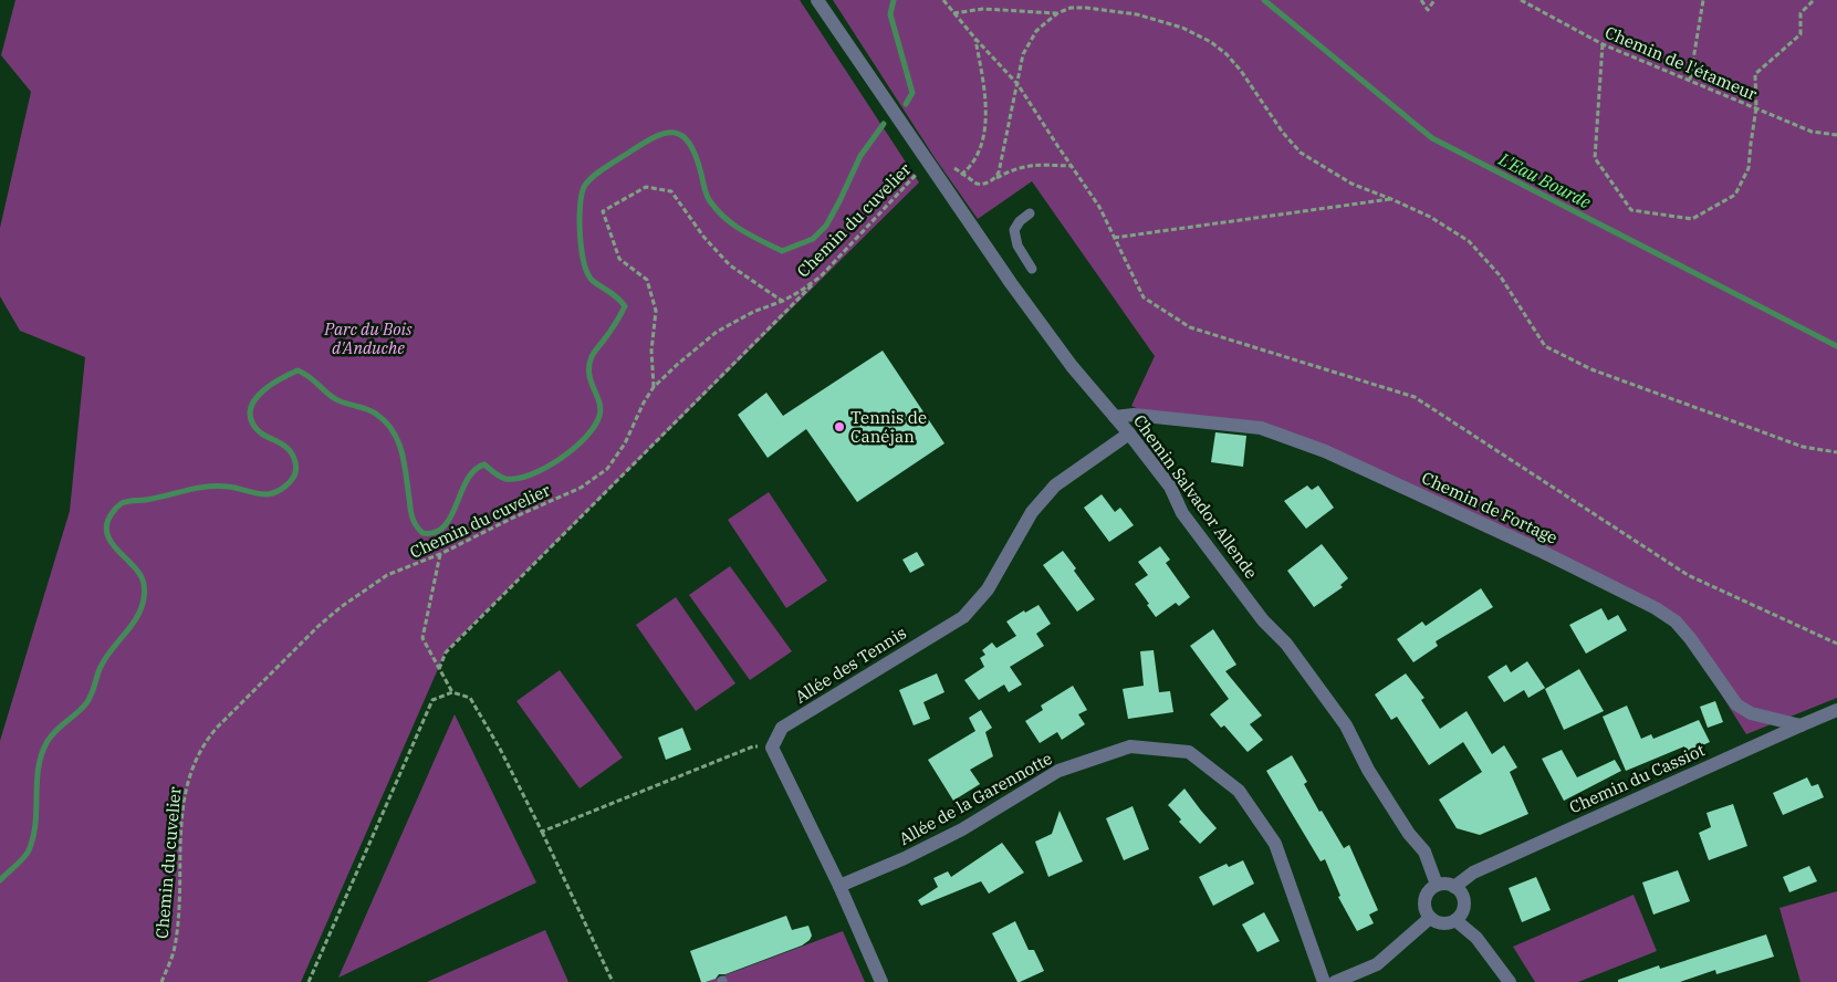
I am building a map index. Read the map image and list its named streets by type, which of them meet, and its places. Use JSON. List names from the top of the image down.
{
  "streets": {
    "street": [
      "Chemin Salvador Allende",
      "Chemin de Fortage",
      "Allée des Tennis",
      "Chemin du Cassiot",
      "Allée de la Garennotte"
    ],
    "path": ["Chemin de l'étameur", "Chemin du cuvelier"]
  },
  "crossings": [
    ["Chemin du cuvelier", "Chemin Salvador Allende"],
    ["Chemin Salvador Allende", "Chemin de Fortage"],
    ["Chemin Salvador Allende", "Allée des Tennis"],
    ["Chemin Salvador Allende", "Chemin du Cassiot"],
    ["Chemin de Fortage", "Chemin du Cassiot"]
  ],
  "water": ["L'Eau Bourde"],
  "parks": ["Parc du Bois d'Anduche"],
  "places": ["Tennis de Canéjan"]
}
